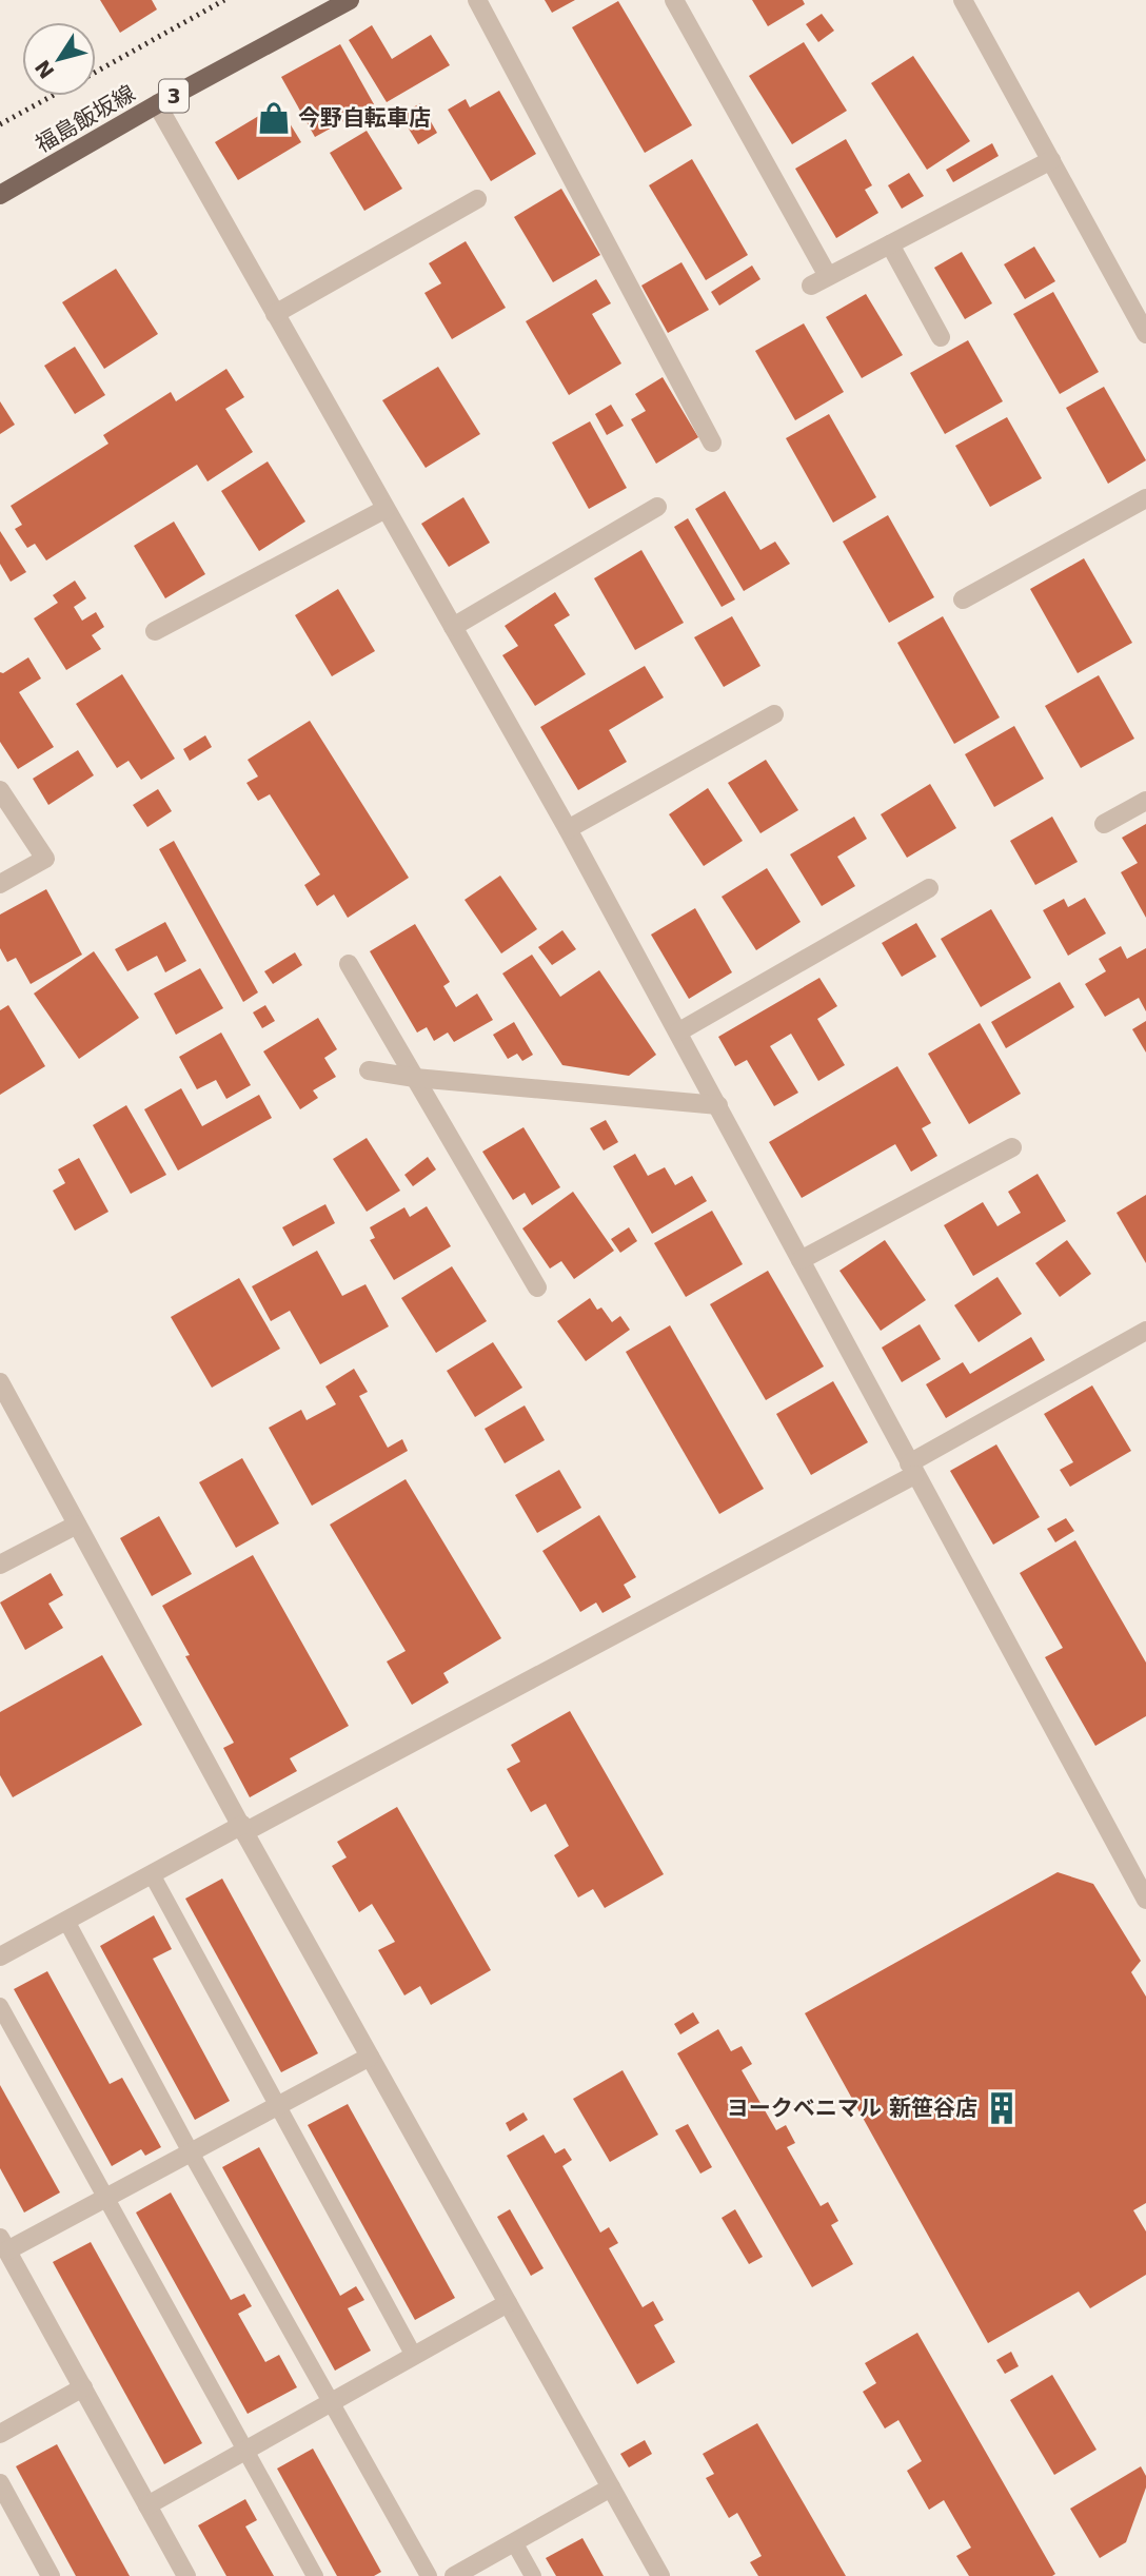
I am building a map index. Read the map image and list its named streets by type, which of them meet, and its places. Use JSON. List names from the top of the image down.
{
  "streets": {
    "main road": ["3", "福島飯坂線"]
  },
  "places": {
    "shop": ["今野自転車店"],
    "building": ["ヨークベニマル 新笹谷店"]
  },
  "north": "bottom left"
}
